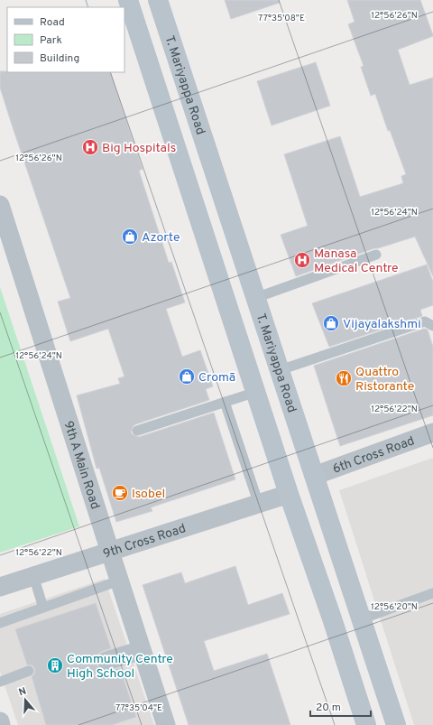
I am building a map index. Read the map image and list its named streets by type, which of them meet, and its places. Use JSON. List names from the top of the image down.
{
  "streets": {
    "main road": ["T. Mariyappa Road"],
    "street": ["6th Cross Road", "9th A Main Road", "9th Cross Road"]
  },
  "crossings": [
    ["T. Mariyappa Road", "6th Cross Road"],
    ["9th A Main Road", "9th Cross Road"]
  ],
  "places": {
    "hospital": ["Big Hospitals", "Manasa Medical Centre"],
    "shop": ["Azorte", "Vijayalakshmi", "Cromā"],
    "restaurant": ["Quattro Ristorante"],
    "cafe": ["Isobel"],
    "building": ["Community Centre High School"]
  },
  "legend": ["Road", "Park", "Building"],
  "scale_bar": "20 m",
  "north": "top",
  "coordinates": [
    "12°56'26\"N",
    "77°35'08\"E",
    "12°56'24\"N",
    "12°56'22\"N",
    "12°56'20\"N",
    "77°35'04\"E"
  ]
}
